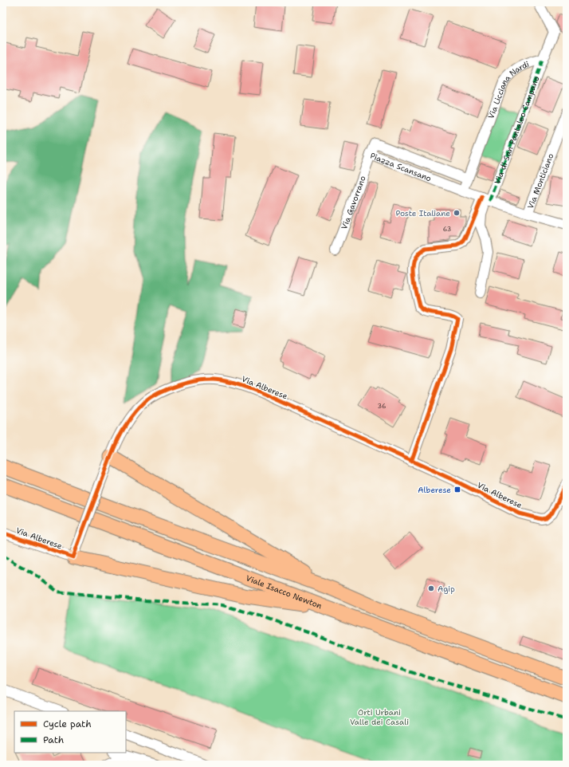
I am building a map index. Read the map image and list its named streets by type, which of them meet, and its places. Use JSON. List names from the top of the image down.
{
  "streets": {
    "highway": ["Viale Isacco Newton"],
    "street": [
      "Via Licciana Nardi",
      "Via di San Pantaleo Campano",
      "Piazza Scansano",
      "Via Monticiano",
      "Via Gavorrano",
      "Via Alberese"
    ]
  },
  "crossings": [
    ["Via Licciana Nardi", "Via di San Pantaleo Campano"],
    ["Via Licciana Nardi", "Piazza Scansano"],
    ["Piazza Scansano", "Via Gavorrano"]
  ],
  "parks": ["Orti Urbani Valle dei Casali"],
  "places": {
    "other": ["Poste Italiane", "Agip"],
    "transit": ["Alberese"]
  },
  "house_numbers": ["63", "36"],
  "legend": ["Cycle path", "Path"]
}
